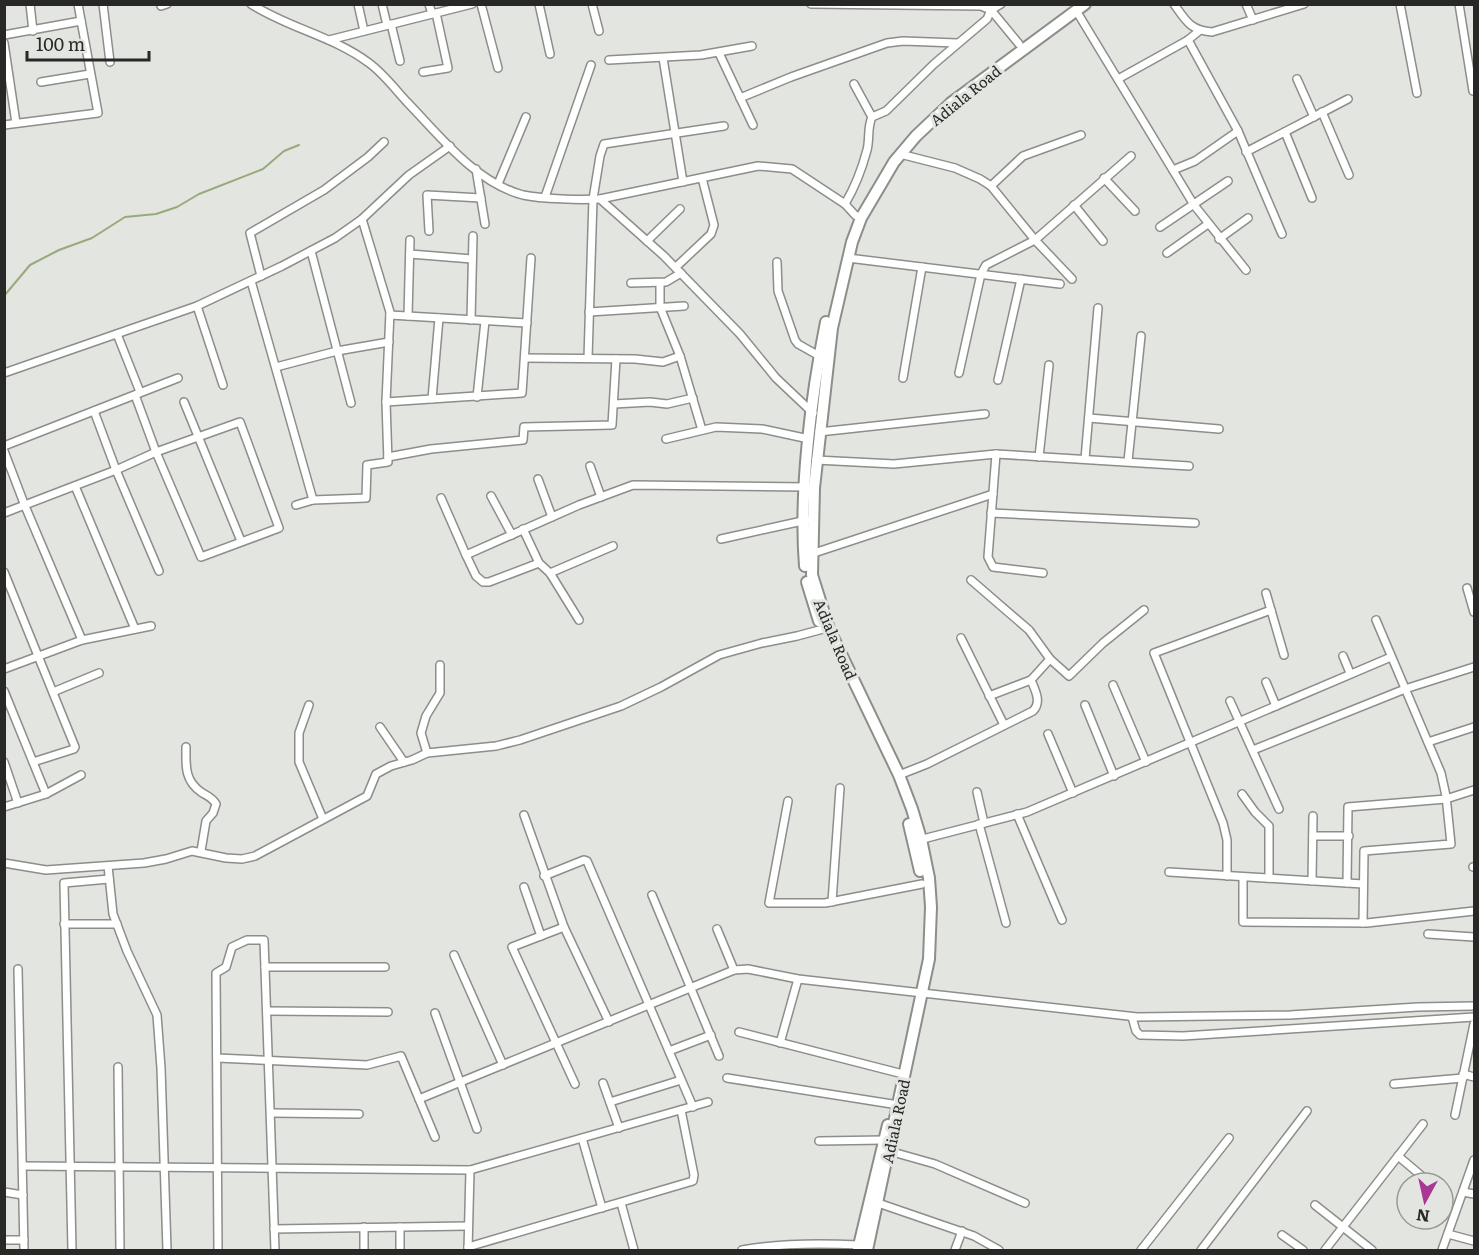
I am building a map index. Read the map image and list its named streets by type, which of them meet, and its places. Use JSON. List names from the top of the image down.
{
  "streets": {
    "main road": ["Adiala Road"]
  },
  "scale_bar": "100 m",
  "north": "bottom"
}
